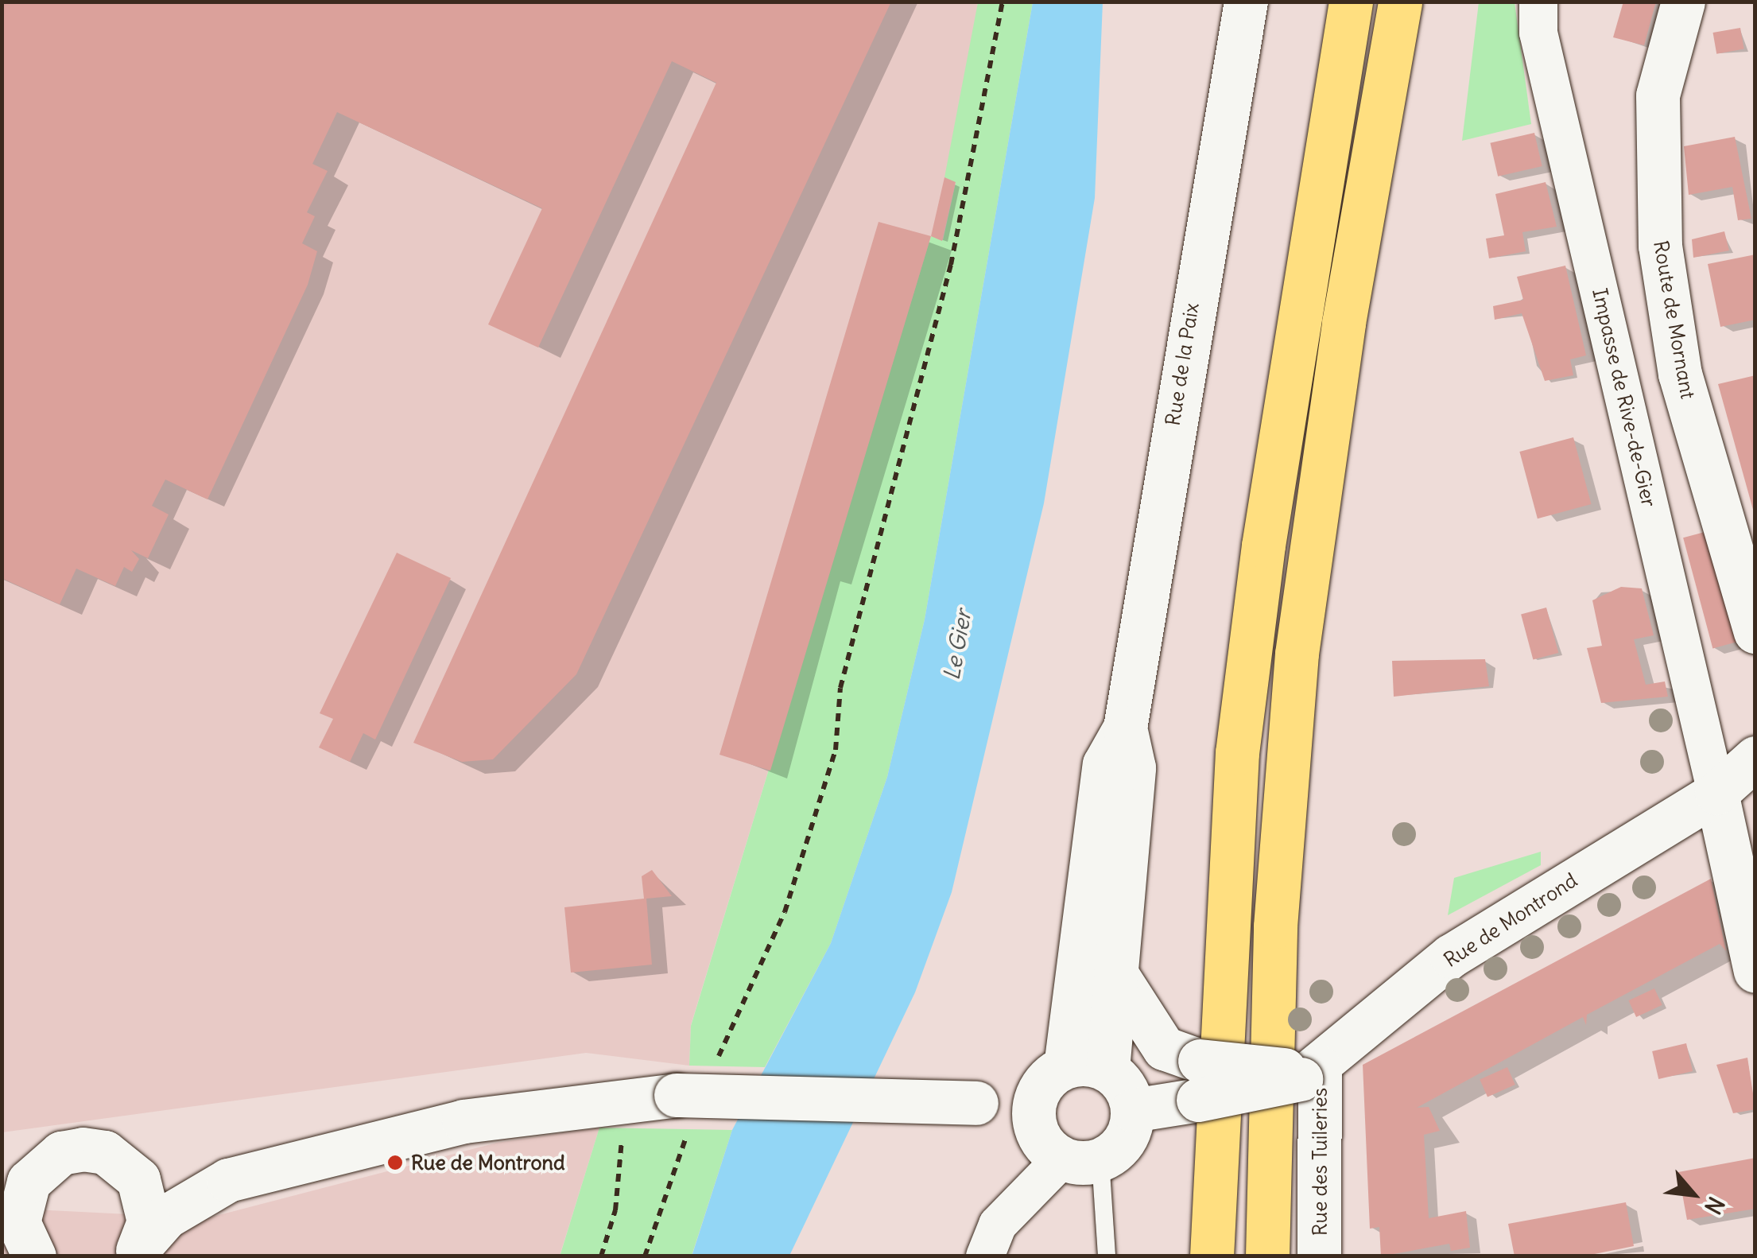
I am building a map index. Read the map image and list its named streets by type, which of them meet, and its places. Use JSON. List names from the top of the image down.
{
  "streets": {
    "main road": [
      "Route de Mornant",
      "Rue de la Paix",
      "Rue de Montrond",
      "Rue des Tuileries"
    ],
    "street": ["Impasse de Rive-de-Gier"]
  },
  "crossings": [
    ["Rue de la Paix", "Rue de Montrond"],
    ["Impasse de Rive-de-Gier", "Rue de Montrond"],
    ["Rue de Montrond", "Rue des Tuileries"]
  ],
  "water": ["Le Gier"],
  "places": ["Rue de Montrond"],
  "north": "bottom right"
}
